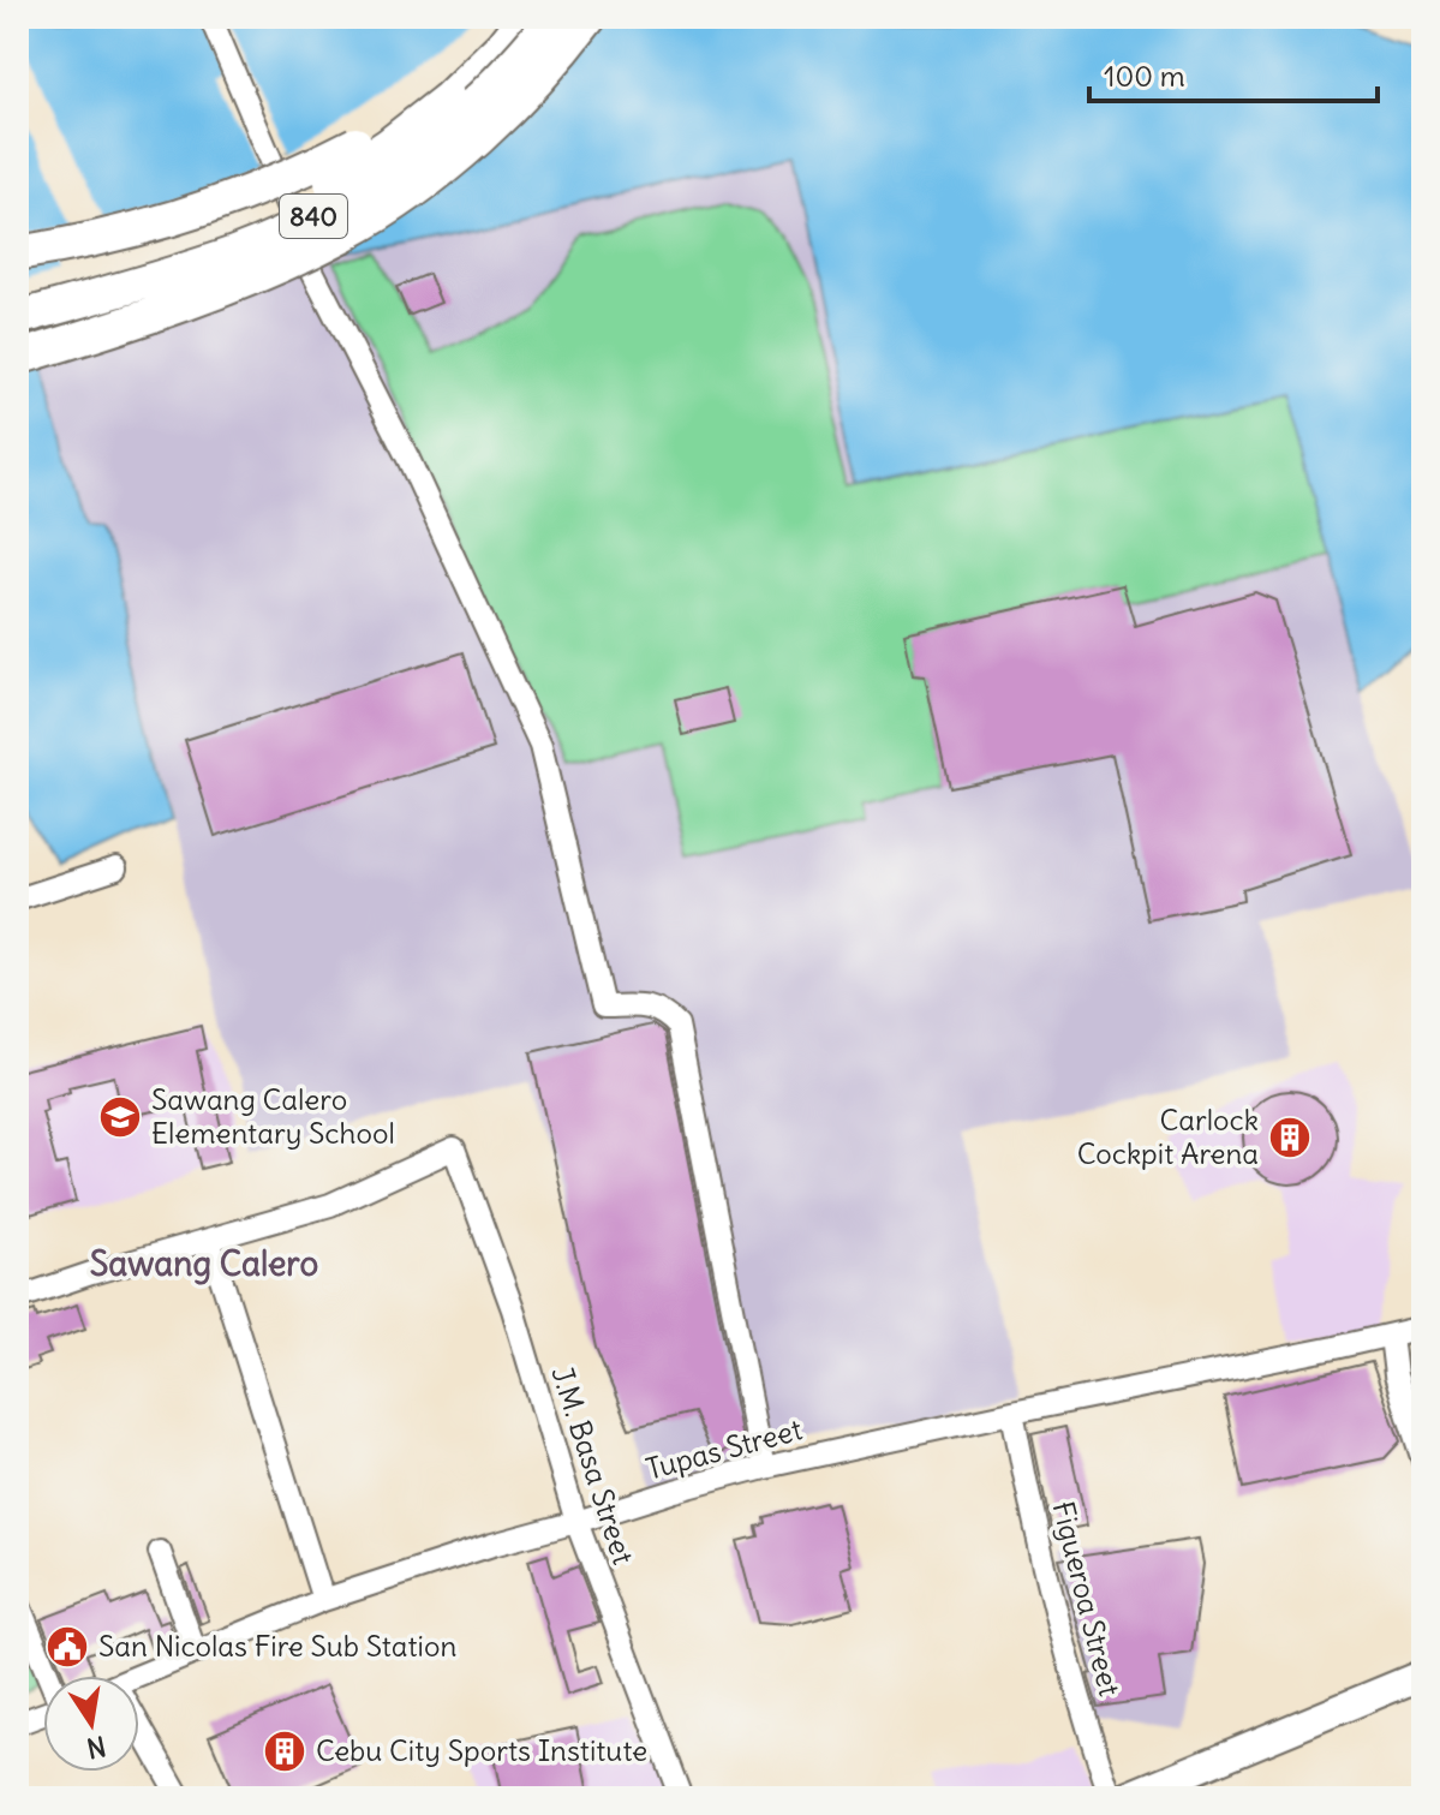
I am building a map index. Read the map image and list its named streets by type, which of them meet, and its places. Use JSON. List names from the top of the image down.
{
  "streets": {
    "highway": ["840"],
    "street": ["Tupas Street", "J.M. Basa Street", "Figueroa Street"]
  },
  "crossings": [
    ["Tupas Street", "J.M. Basa Street"],
    ["Tupas Street", "Figueroa Street"]
  ],
  "districts": ["Sawang Calero"],
  "places": {
    "school or university": ["Sawang Calero Elementary School"],
    "building": ["Carlock Cockpit Arena", "Cebu City Sports Institute"],
    "public building": ["San Nicolas Fire Sub Station"]
  },
  "scale_bar": "100 m",
  "north": "bottom"
}
